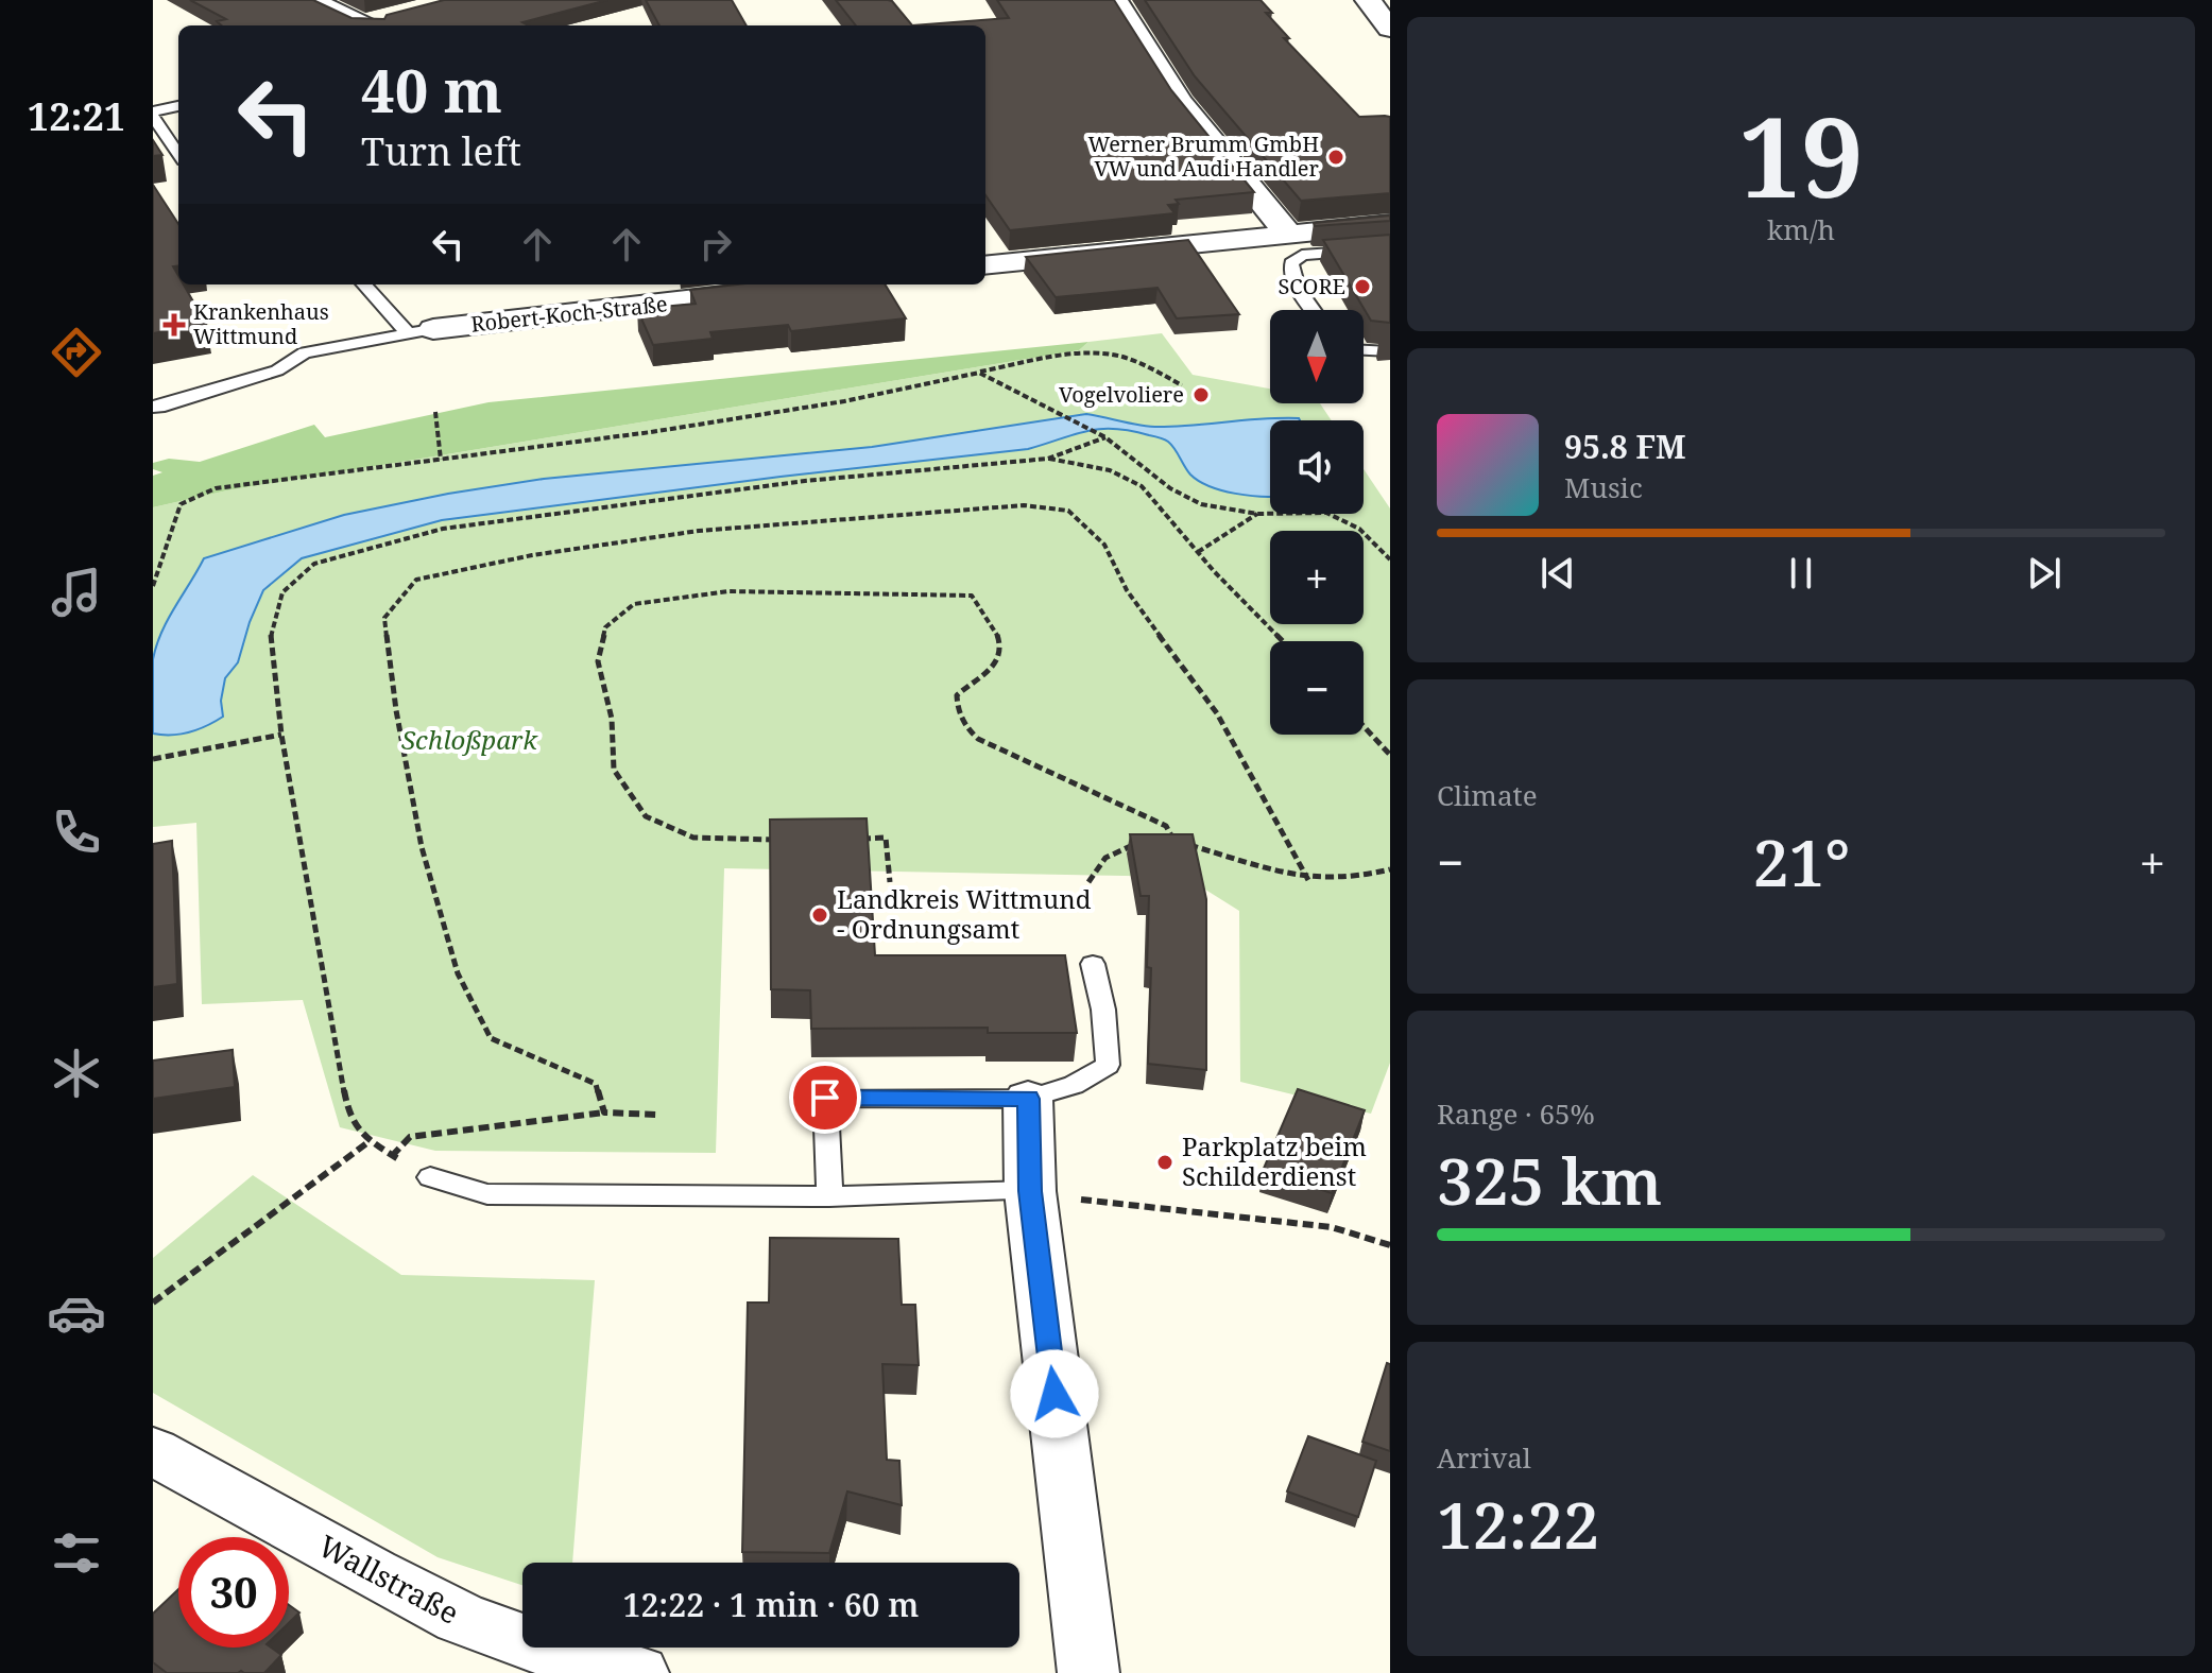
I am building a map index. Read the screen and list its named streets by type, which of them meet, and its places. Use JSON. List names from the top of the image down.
{
  "streets": {
    "street": ["Robert-Koch-Straße", "Wallstraße"]
  },
  "parks": ["Schloßpark"],
  "places": {
    "other": [
      "Werner Brumm GmbH VW und Audi Handler",
      "SCORE",
      "Vogelvoliere",
      "Landkreis Wittmund - Ordnungsamt",
      "Parkplatz beim Schilderdienst"
    ],
    "health": ["Krankenhaus Wittmund"]
  },
  "north": "bottom",
  "page": {
    "tabs": "12:21",
    "tile": [
      ["19", "km/h"],
      "Climate",
      ["Range · 65%", "325 km"],
      ["Arrival", "12:22"]
    ],
    "turn": ["40 m", "Turn left"],
    "map_buttons": ["+", "−"],
    "song": ["95.8 FM", "Music"],
    "heat": ["−", "21°", "+"],
    "limit": "30",
    "trip": "12:22 · 1 min · 60 m"
  }
}
